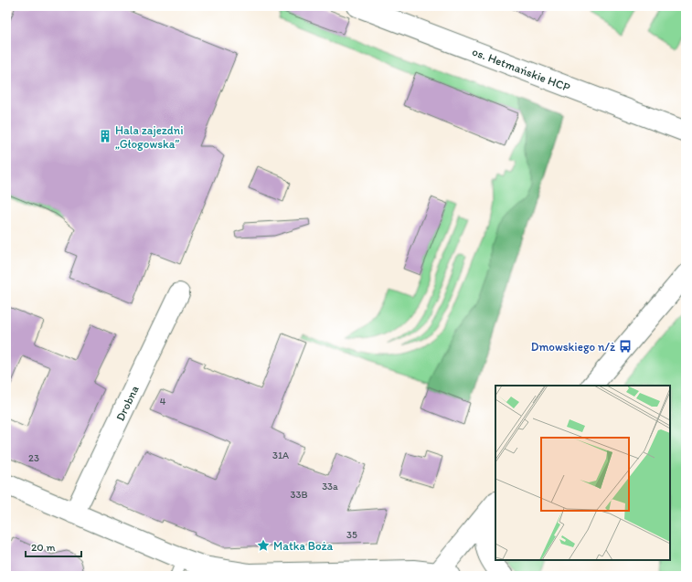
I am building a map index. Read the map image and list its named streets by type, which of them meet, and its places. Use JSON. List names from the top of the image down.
{
  "streets": {
    "street": ["os. Hetmańskie HCP", "Drobna"]
  },
  "places": {
    "building": ["Hala zajezdni „Głogowska”"],
    "bus stop": ["Dmowskiego n/ż"],
    "place": ["Matka Boża"]
  },
  "house_numbers": [
    "4",
    "31A",
    "23",
    "33a",
    "33B",
    "35"
  ],
  "scale_bar": "20 m"
}
